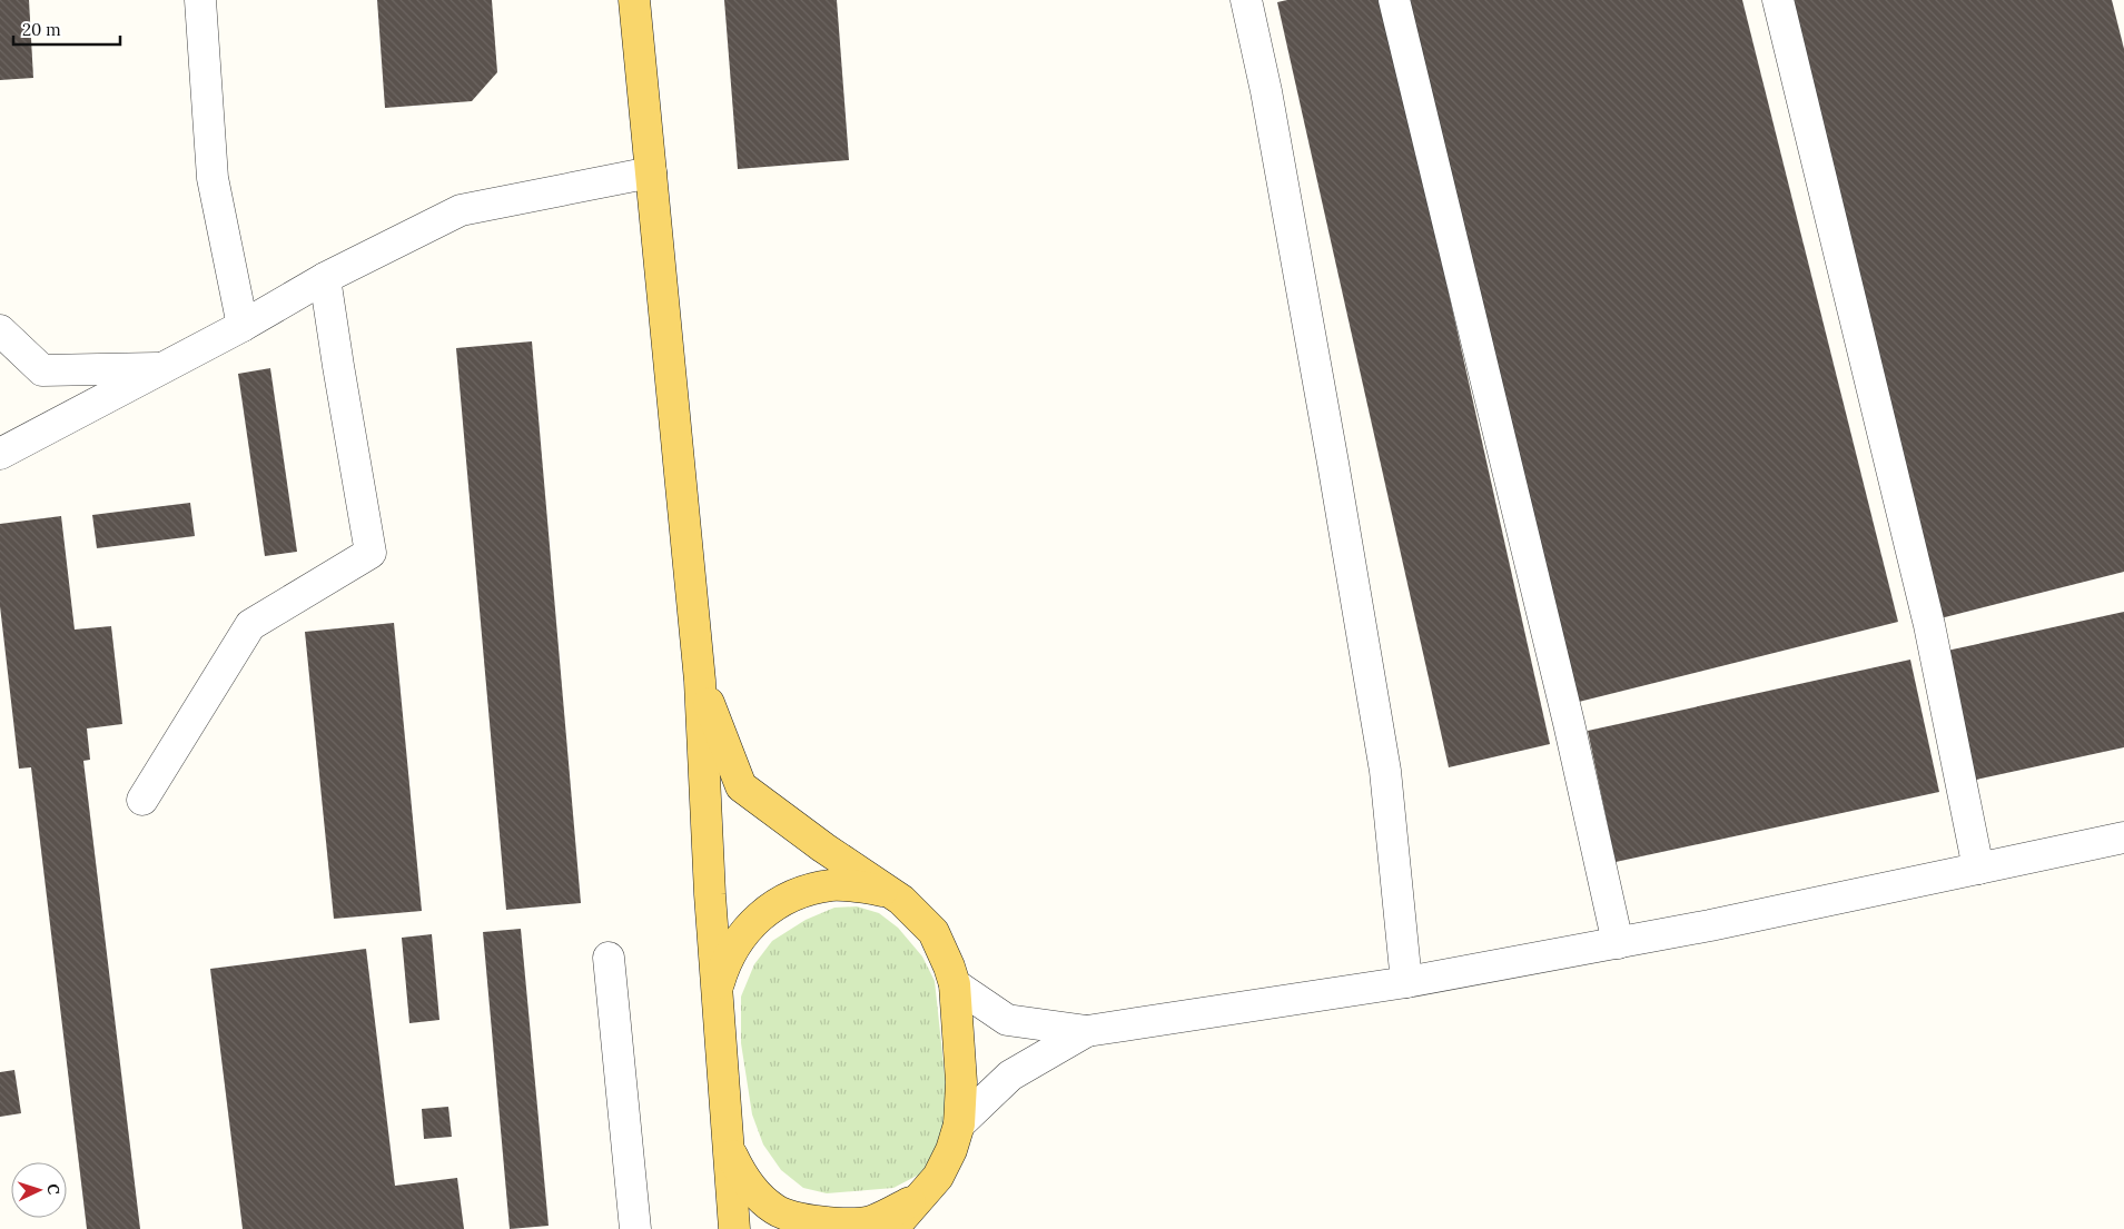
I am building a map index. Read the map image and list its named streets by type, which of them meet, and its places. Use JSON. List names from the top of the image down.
{
  "scale_bar": "20 m",
  "north": "right"
}
